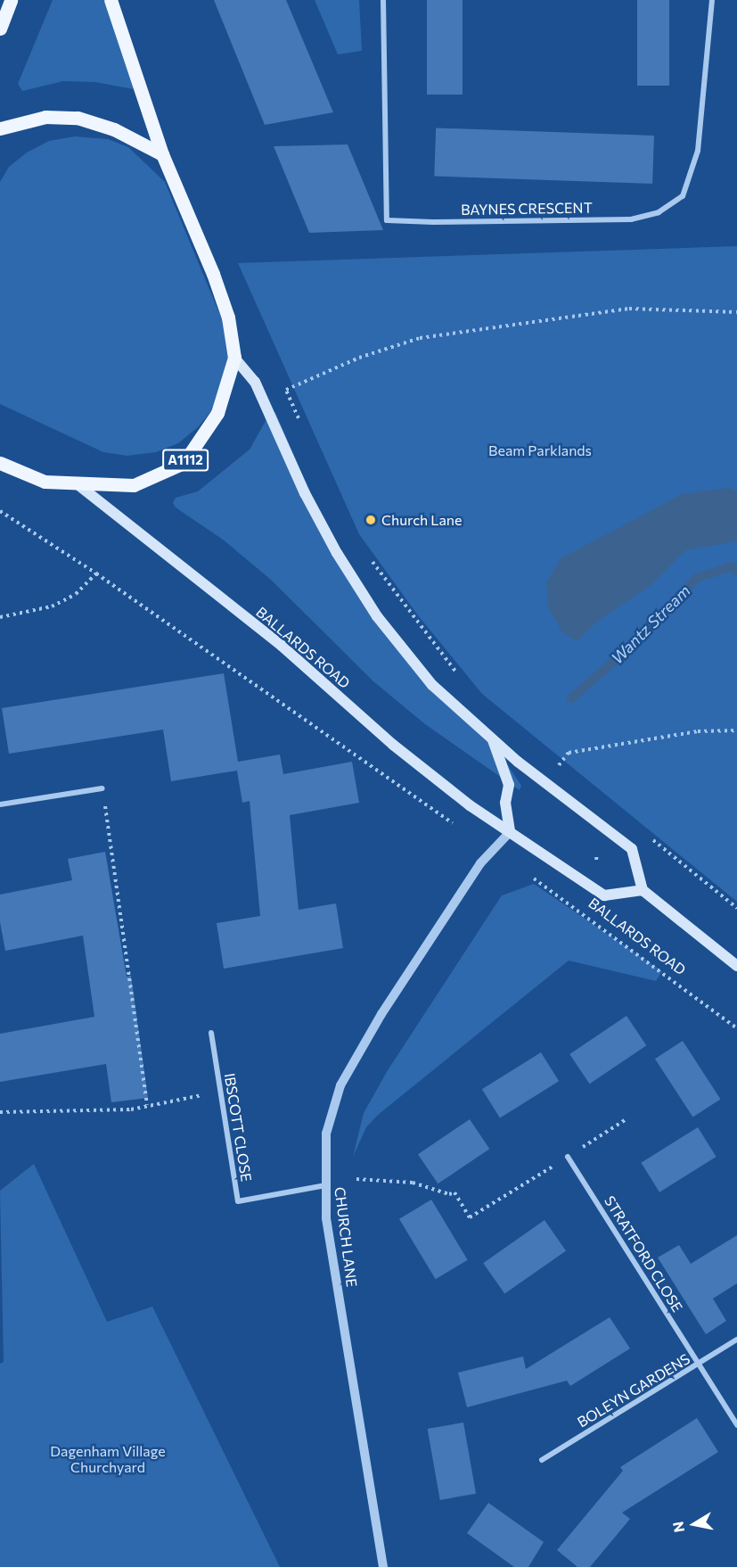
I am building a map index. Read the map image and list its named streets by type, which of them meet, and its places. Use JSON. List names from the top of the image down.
{
  "streets": {
    "main road": ["A1112", "BALLARDS ROAD"],
    "street": [
      "BAYNES CRESCENT",
      "IBSCOTT CLOSE",
      "CHURCH LANE",
      "STRATFORD CLOSE",
      "BOLEYN GARDENS"
    ]
  },
  "crossings": [
    ["A1112", "BALLARDS ROAD"],
    ["BALLARDS ROAD", "CHURCH LANE"],
    ["IBSCOTT CLOSE", "CHURCH LANE"],
    ["STRATFORD CLOSE", "BOLEYN GARDENS"]
  ],
  "water": ["Wantz Stream"],
  "parks": ["Beam Parklands", "Dagenham Village Churchyard"],
  "places": ["Church Lane"],
  "north": "left"
}
